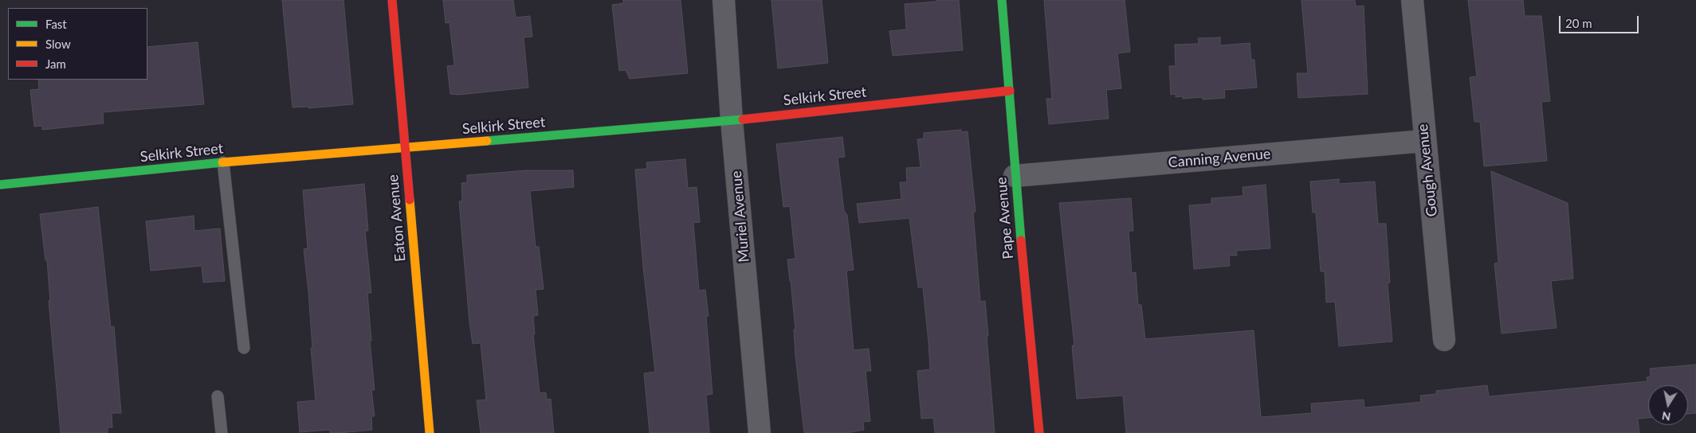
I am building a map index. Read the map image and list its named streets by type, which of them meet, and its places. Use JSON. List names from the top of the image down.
{
  "streets": {
    "street": [
      "Selkirk Street",
      "Canning Avenue",
      "Gough Avenue",
      "Muriel Avenue",
      "Eaton Avenue",
      "Pape Avenue"
    ]
  },
  "crossings": [
    ["Selkirk Street", "Muriel Avenue"],
    ["Selkirk Street", "Eaton Avenue"],
    ["Selkirk Street", "Pape Avenue"],
    ["Canning Avenue", "Gough Avenue"],
    ["Canning Avenue", "Pape Avenue"]
  ],
  "legend": ["Fast", "Slow", "Jam"],
  "scale_bar": "20 m",
  "north": "bottom"
}
